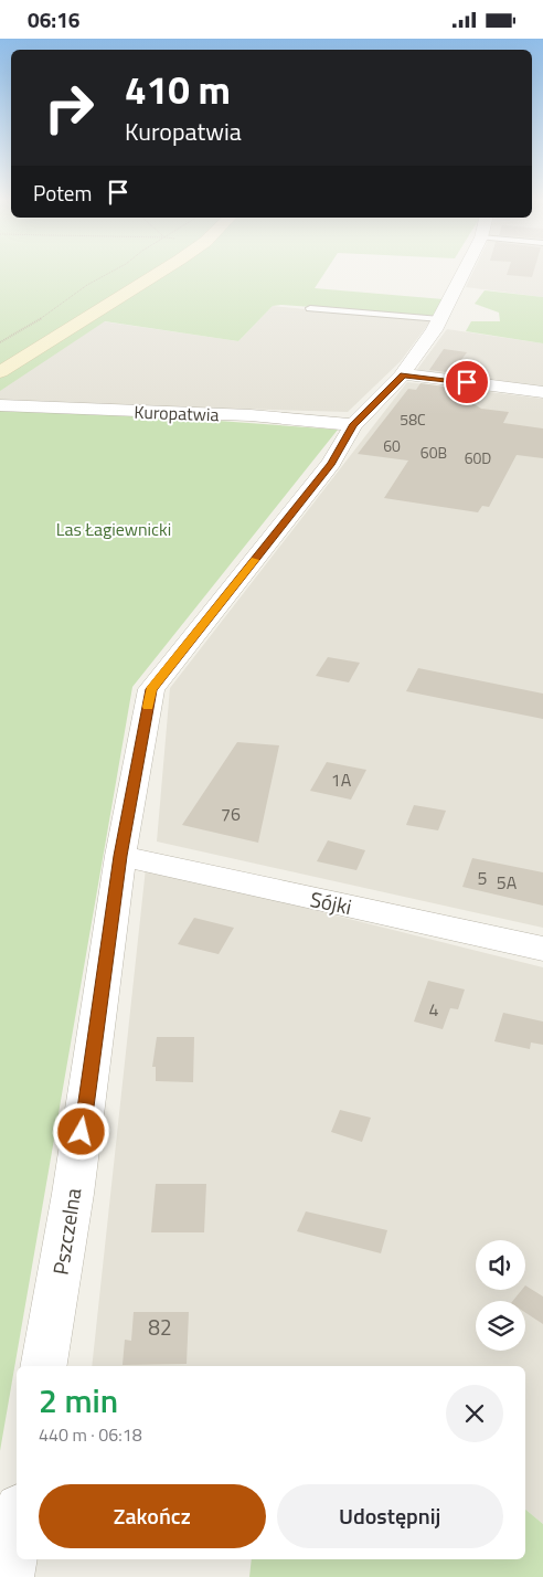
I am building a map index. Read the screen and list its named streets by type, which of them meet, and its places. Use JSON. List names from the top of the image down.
{
  "streets": {
    "street": ["Kuropatwia", "Sójki", "Pszczelna"]
  },
  "crossings": [
    ["Kuropatwia", "Pszczelna"],
    ["Sójki", "Pszczelna"]
  ],
  "parks": ["Las Łagiewnicki"],
  "house_numbers": [
    "58C",
    "60",
    "60B",
    "60D",
    "1A",
    "76",
    "5",
    "5A",
    "4",
    "82"
  ],
  "page": {
    "status": "06:16",
    "turn": ["410 m", "Kuropatwia"],
    "then": "Potem",
    "heading": ["2 min", "440 m · 06:18"],
    "buttons": ["Zakończ", "Udostępnij"]
  }
}
